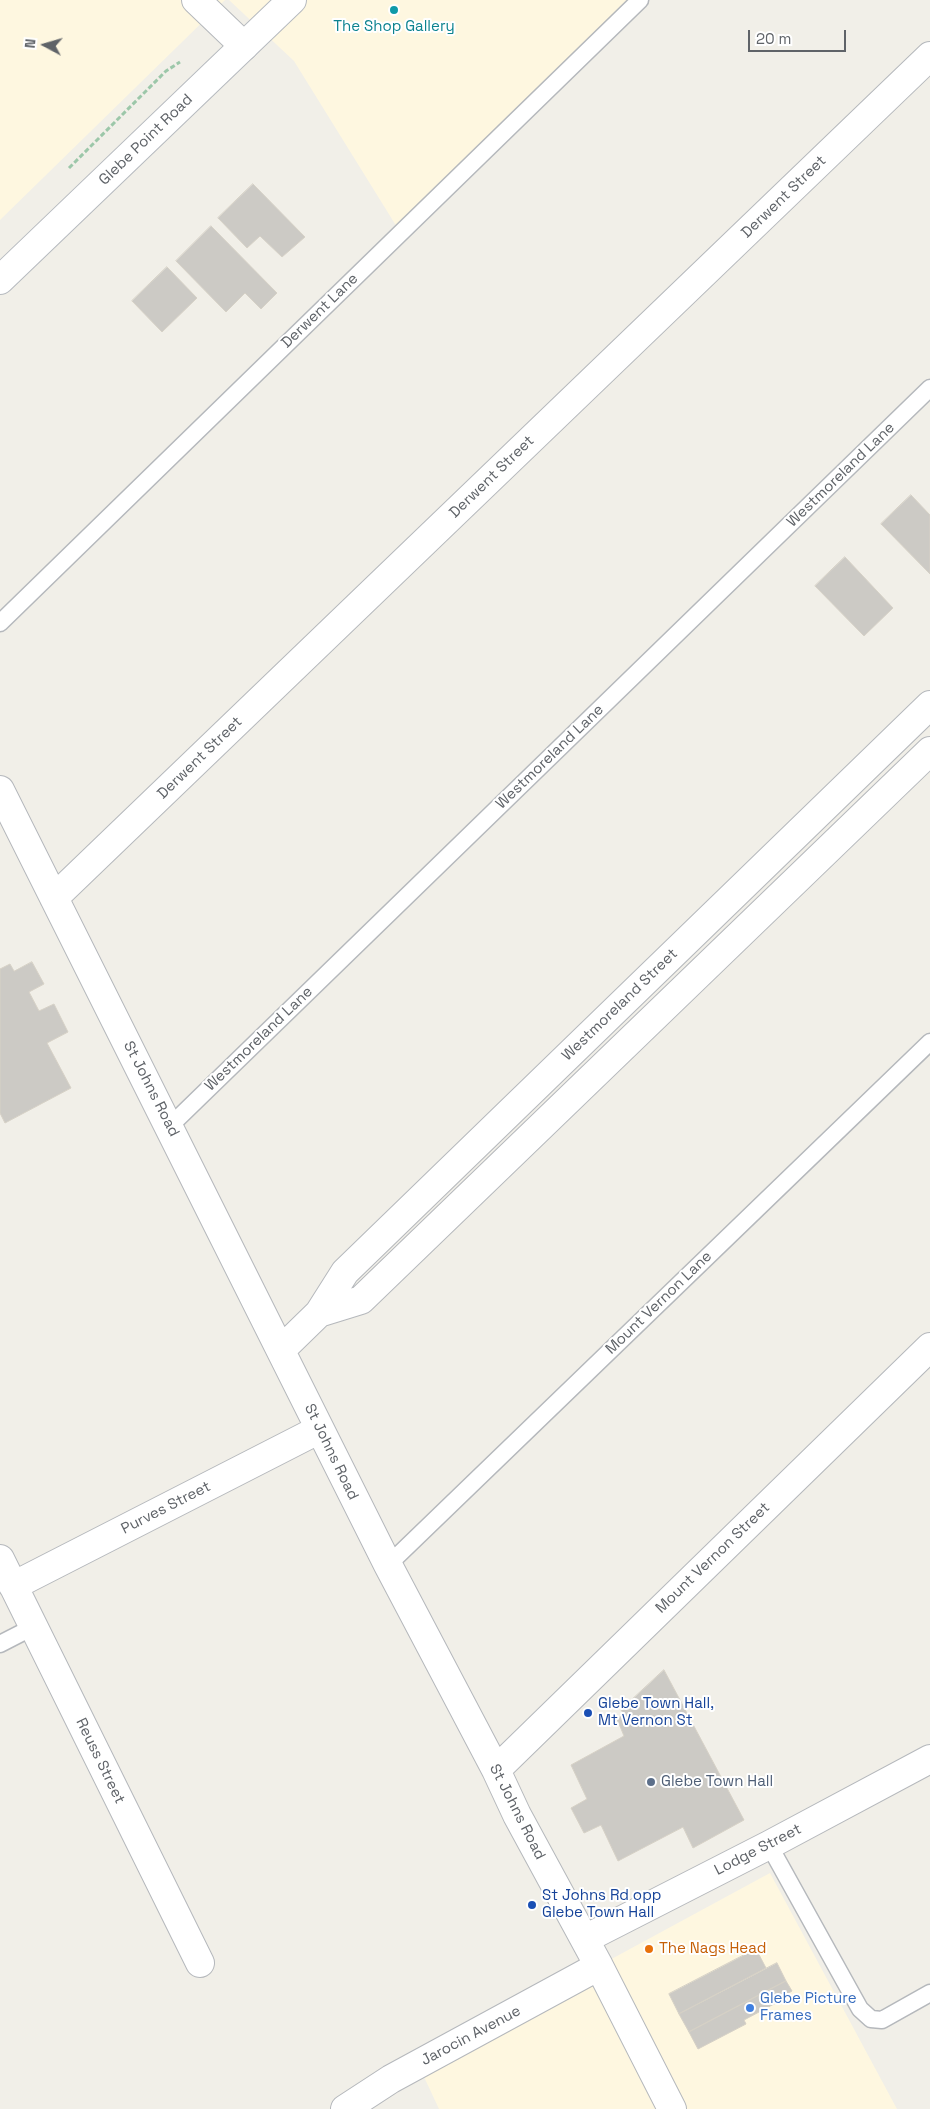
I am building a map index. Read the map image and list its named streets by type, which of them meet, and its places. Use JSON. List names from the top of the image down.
{
  "streets": {
    "street": [
      "Glebe Point Road",
      "Derwent Street",
      "Westmoreland Street",
      "St Johns Road",
      "Purves Street",
      "Mount Vernon Street",
      "Reuss Street",
      "Lodge Street",
      "Jarocin Avenue"
    ],
    "lane": ["Derwent Lane", "Westmoreland Lane", "Mount Vernon Lane"]
  },
  "crossings": [
    ["Derwent Street", "St Johns Road"],
    ["Westmoreland Lane", "St Johns Road"],
    ["Westmoreland Street", "St Johns Road"],
    ["St Johns Road", "Mount Vernon Lane"],
    ["St Johns Road", "Purves Street"],
    ["St Johns Road", "Mount Vernon Street"],
    ["St Johns Road", "Lodge Street"],
    ["St Johns Road", "Jarocin Avenue"],
    ["Purves Street", "Reuss Street"]
  ],
  "places": [
    "The Shop Gallery",
    "Glebe Town Hall, Mt Vernon St",
    "Glebe Town Hall",
    "St Johns Rd opp Glebe Town Hall",
    "The Nags Head",
    "Glebe Picture Frames"
  ],
  "scale_bar": "20 m",
  "north": "left"
}
